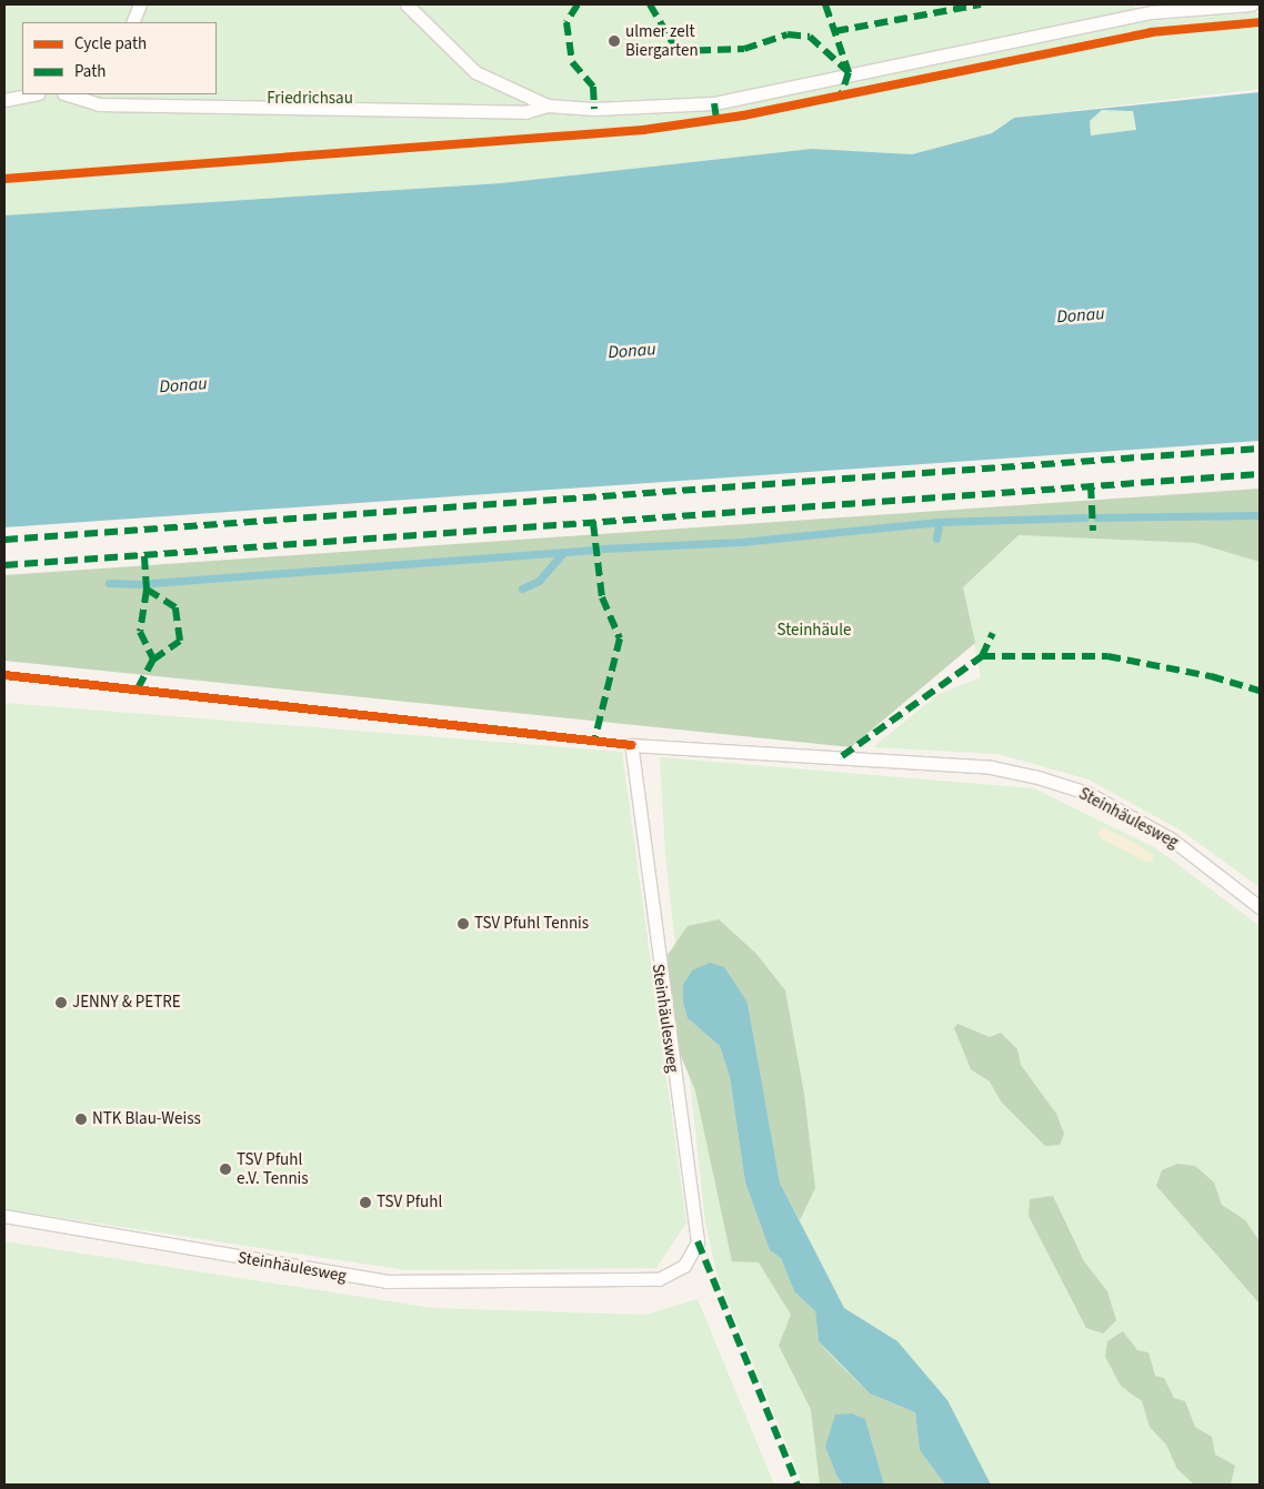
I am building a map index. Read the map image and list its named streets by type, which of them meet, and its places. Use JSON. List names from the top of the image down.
{
  "streets": {
    "lane": ["Steinhäulesweg"]
  },
  "water": ["Donau"],
  "parks": ["Friedrichsau", "Steinhäule"],
  "places": [
    "ulmer zelt Biergarten",
    "TSV Pfuhl Tennis",
    "JENNY & PETRE",
    "NTK Blau-Weiss",
    "TSV Pfuhl e.V. Tennis",
    "TSV Pfuhl"
  ],
  "legend": ["Cycle path", "Path"]
}
